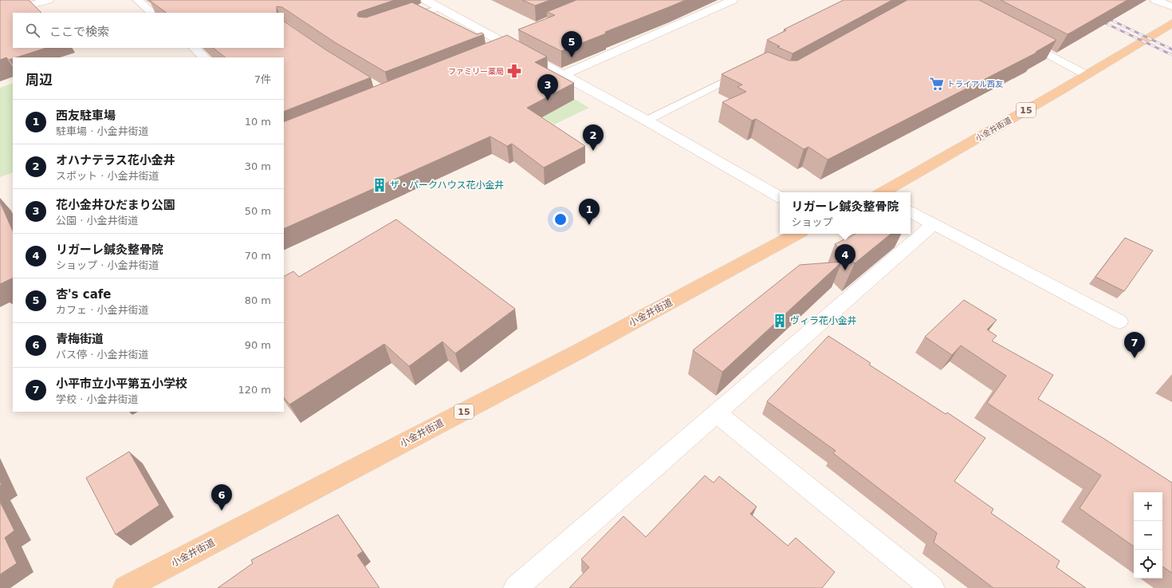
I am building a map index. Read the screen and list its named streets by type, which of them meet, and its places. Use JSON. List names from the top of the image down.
{
  "streets": {
    "main road": ["15", "小金井街道"]
  },
  "places": {
    "pharmacy": ["ファミリー薬局"],
    "supermarket": ["トライアル西友"],
    "building": ["ザ・パークハウス花小金井", "ヴィラ花小金井"]
  },
  "page": {
    "search": "ここで検索",
    "pins": [
      "5",
      "3",
      "2",
      "1",
      "4",
      "7",
      "6"
    ],
    "heading": ["周辺", "7件"],
    "list": [
      {
        "mark": "1",
        "name": "西友駐車場",
        "note": "駐車場 · 小金井街道",
        "value": "10 m"
      },
      {
        "mark": "2",
        "name": "オハナテラス花小金井",
        "note": "スポット · 小金井街道",
        "value": "30 m"
      },
      {
        "mark": "3",
        "name": "花小金井ひだまり公園",
        "note": "公園 · 小金井街道",
        "value": "50 m"
      },
      {
        "mark": "4",
        "name": "リガーレ鍼灸整骨院",
        "note": "ショップ · 小金井街道",
        "value": "70 m"
      },
      {
        "mark": "5",
        "name": "杏's cafe",
        "note": "カフェ · 小金井街道",
        "value": "80 m"
      },
      {
        "mark": "6",
        "name": "青梅街道",
        "note": "バス停 · 小金井街道",
        "value": "90 m"
      },
      {
        "mark": "7",
        "name": "小平市立小平第五小学校",
        "note": "学校 · 小金井街道",
        "value": "120 m"
      }
    ],
    "popup": ["リガーレ鍼灸整骨院", "ショップ"],
    "map_buttons": ["+", "−"]
  }
}
